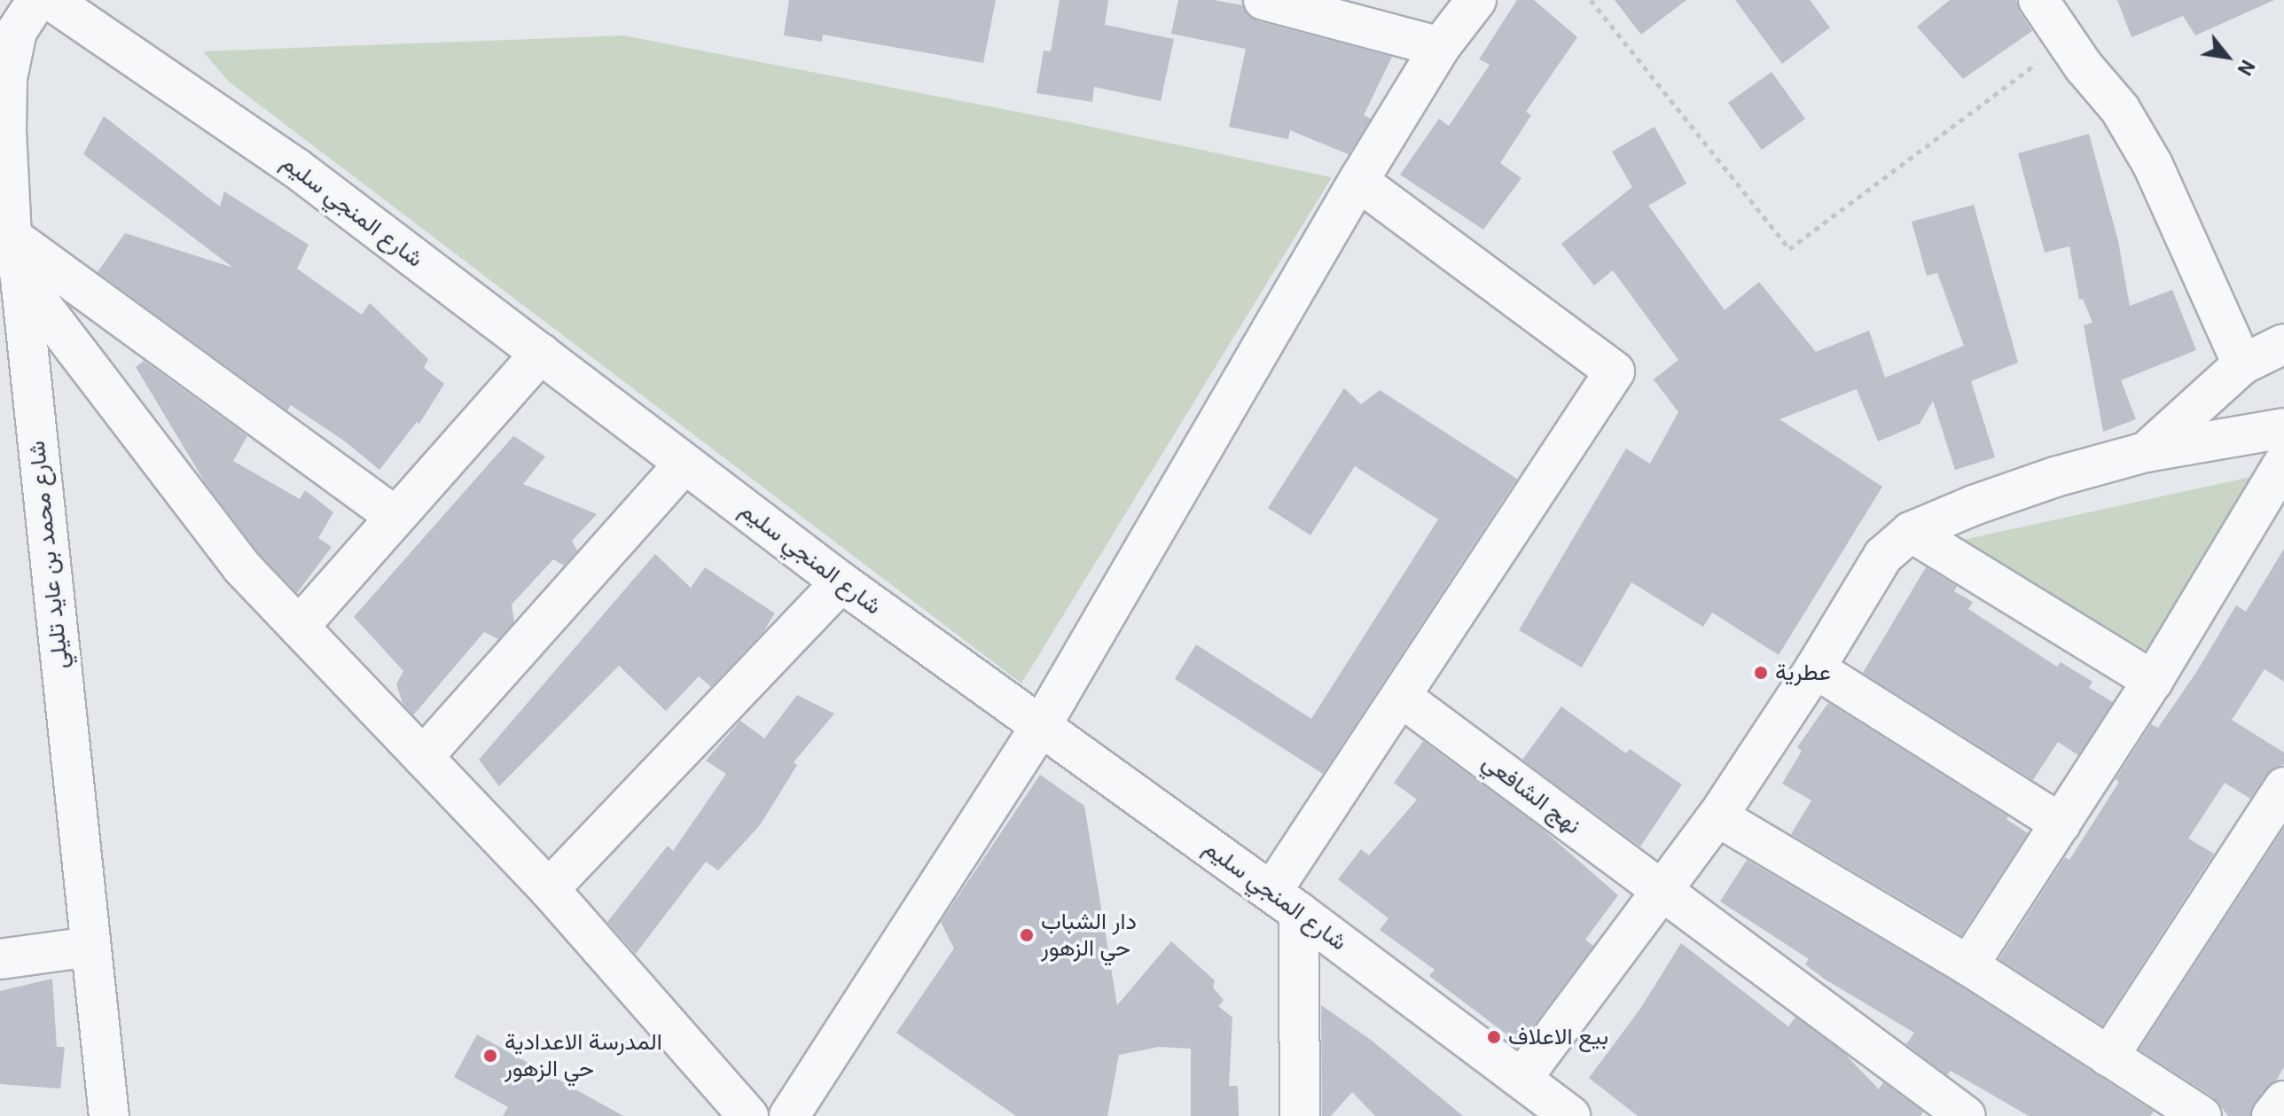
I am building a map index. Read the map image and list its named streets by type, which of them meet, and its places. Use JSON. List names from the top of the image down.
{
  "streets": {
    "street": ["شارع المنجي سليم", "شارع محمد بن عايد تليلي", "نهج الشافعي"]
  },
  "places": [
    "عطرية",
    "دار الشباب حي الزهور",
    "بيع الاعلاف",
    "المدرسة الاعدادية حي الزهور"
  ],
  "north": "bottom right"
}
